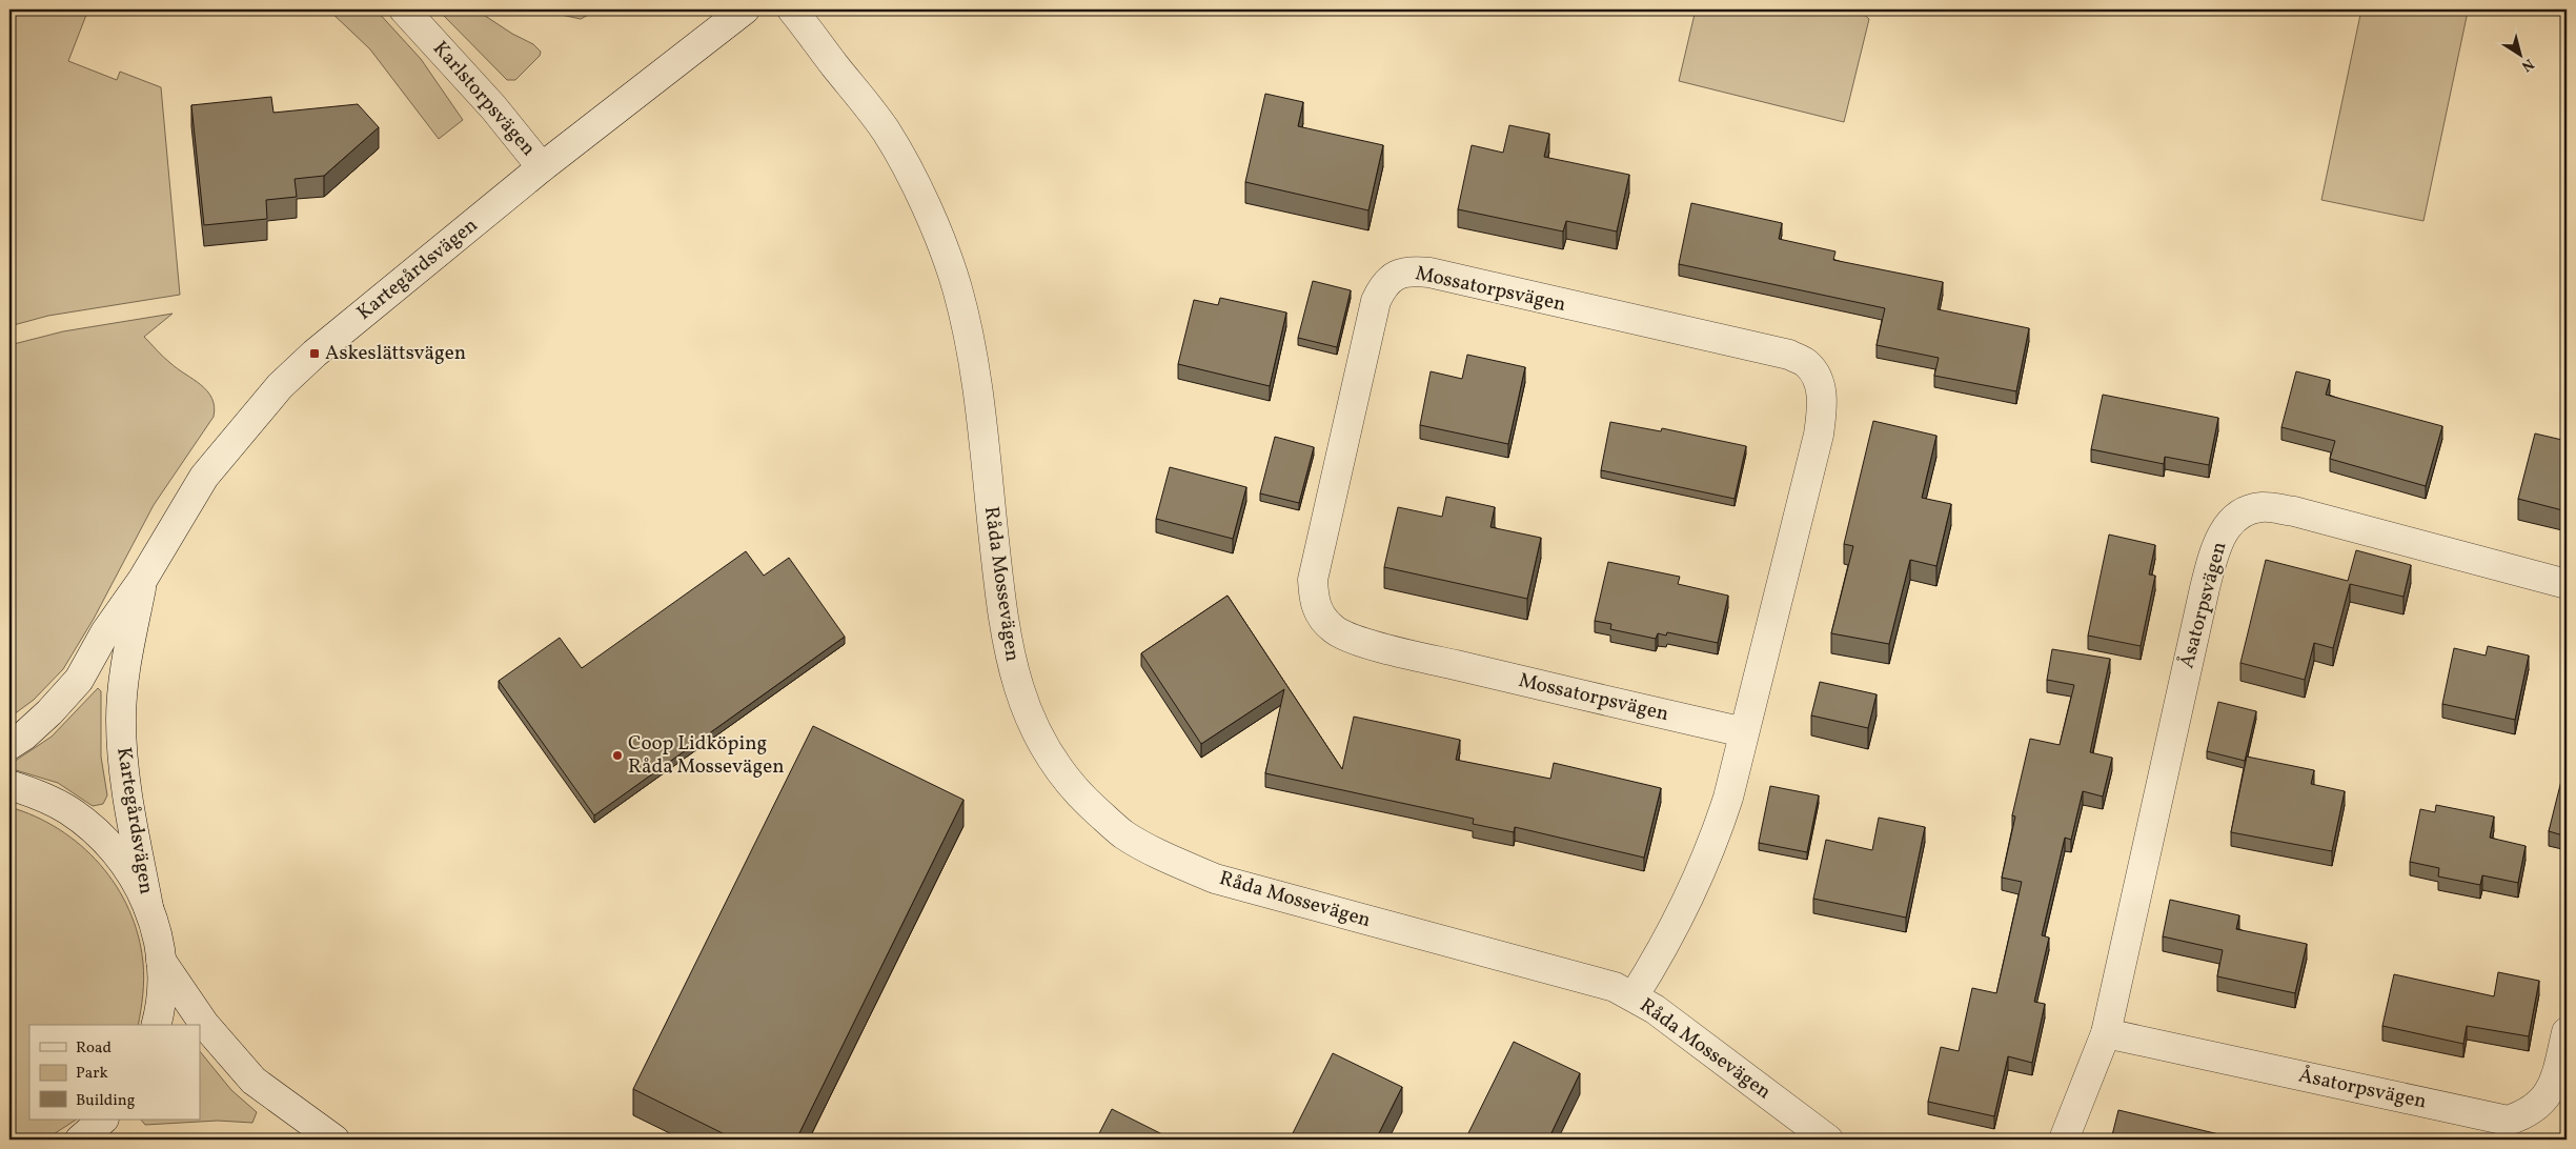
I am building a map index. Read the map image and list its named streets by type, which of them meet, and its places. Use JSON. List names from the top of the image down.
{
  "streets": {
    "street": [
      "Karlstorpsvägen",
      "Kartegårdsvägen",
      "Mossatorpsvägen",
      "Råda Mossevägen",
      "Åsatorpsvägen"
    ]
  },
  "crossings": [
    ["Karlstorpsvägen", "Kartegårdsvägen"],
    ["Mossatorpsvägen", "Råda Mossevägen"]
  ],
  "places": {
    "transit": ["Askeslättsvägen"],
    "other": ["Coop Lidköping Råda Mossevägen"]
  },
  "legend": ["Road", "Park", "Building"],
  "north": "bottom right"
}
